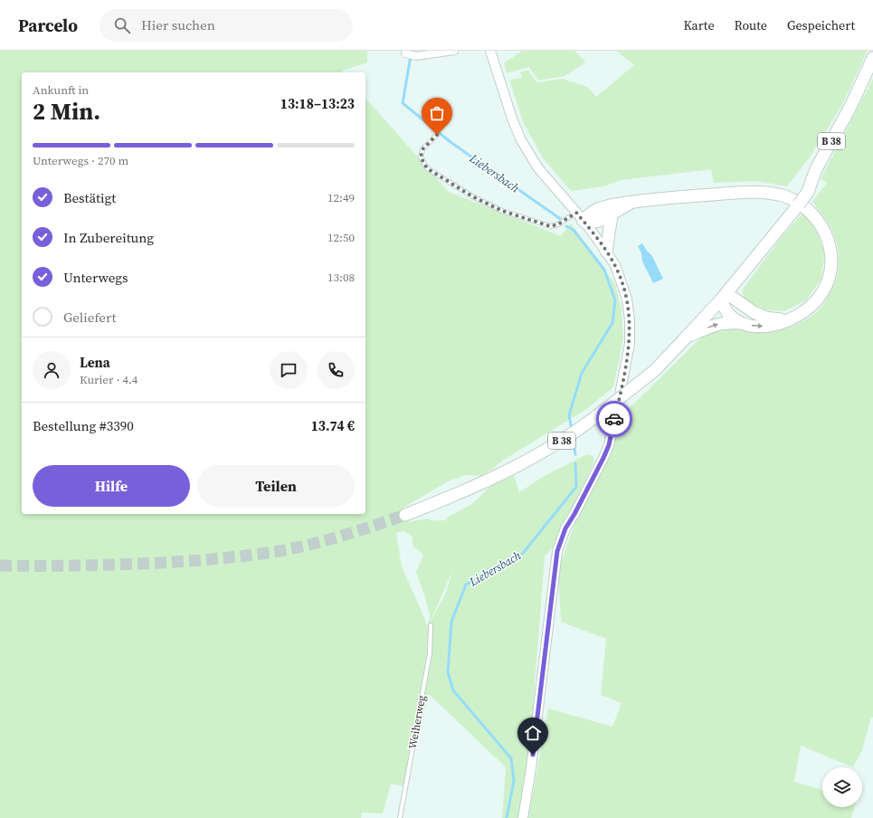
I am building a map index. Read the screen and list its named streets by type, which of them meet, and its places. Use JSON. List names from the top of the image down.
{
  "streets": {
    "main road": ["B 38"],
    "lane": ["Weiherweg"]
  },
  "water": ["Liebersbach"],
  "page": {
    "header": "Parcelo",
    "search": "Hier suchen",
    "nav": ["Karte", "Route", "Gespeichert"],
    "heading": ["2 Min.", "Ankunft in", "13:18–13:23"],
    "panel": [
      "Lena",
      "Kurier · 4.4",
      "Bestellung #3390",
      "13.74 €"
    ],
    "bar": "Unterwegs · 270 m",
    "list": [
      ["Bestätigt", "12:49"],
      ["In Zubereitung", "12:50"],
      ["Unterwegs", "13:08"],
      "Geliefert"
    ],
    "buttons": ["Hilfe", "Teilen"]
  }
}
